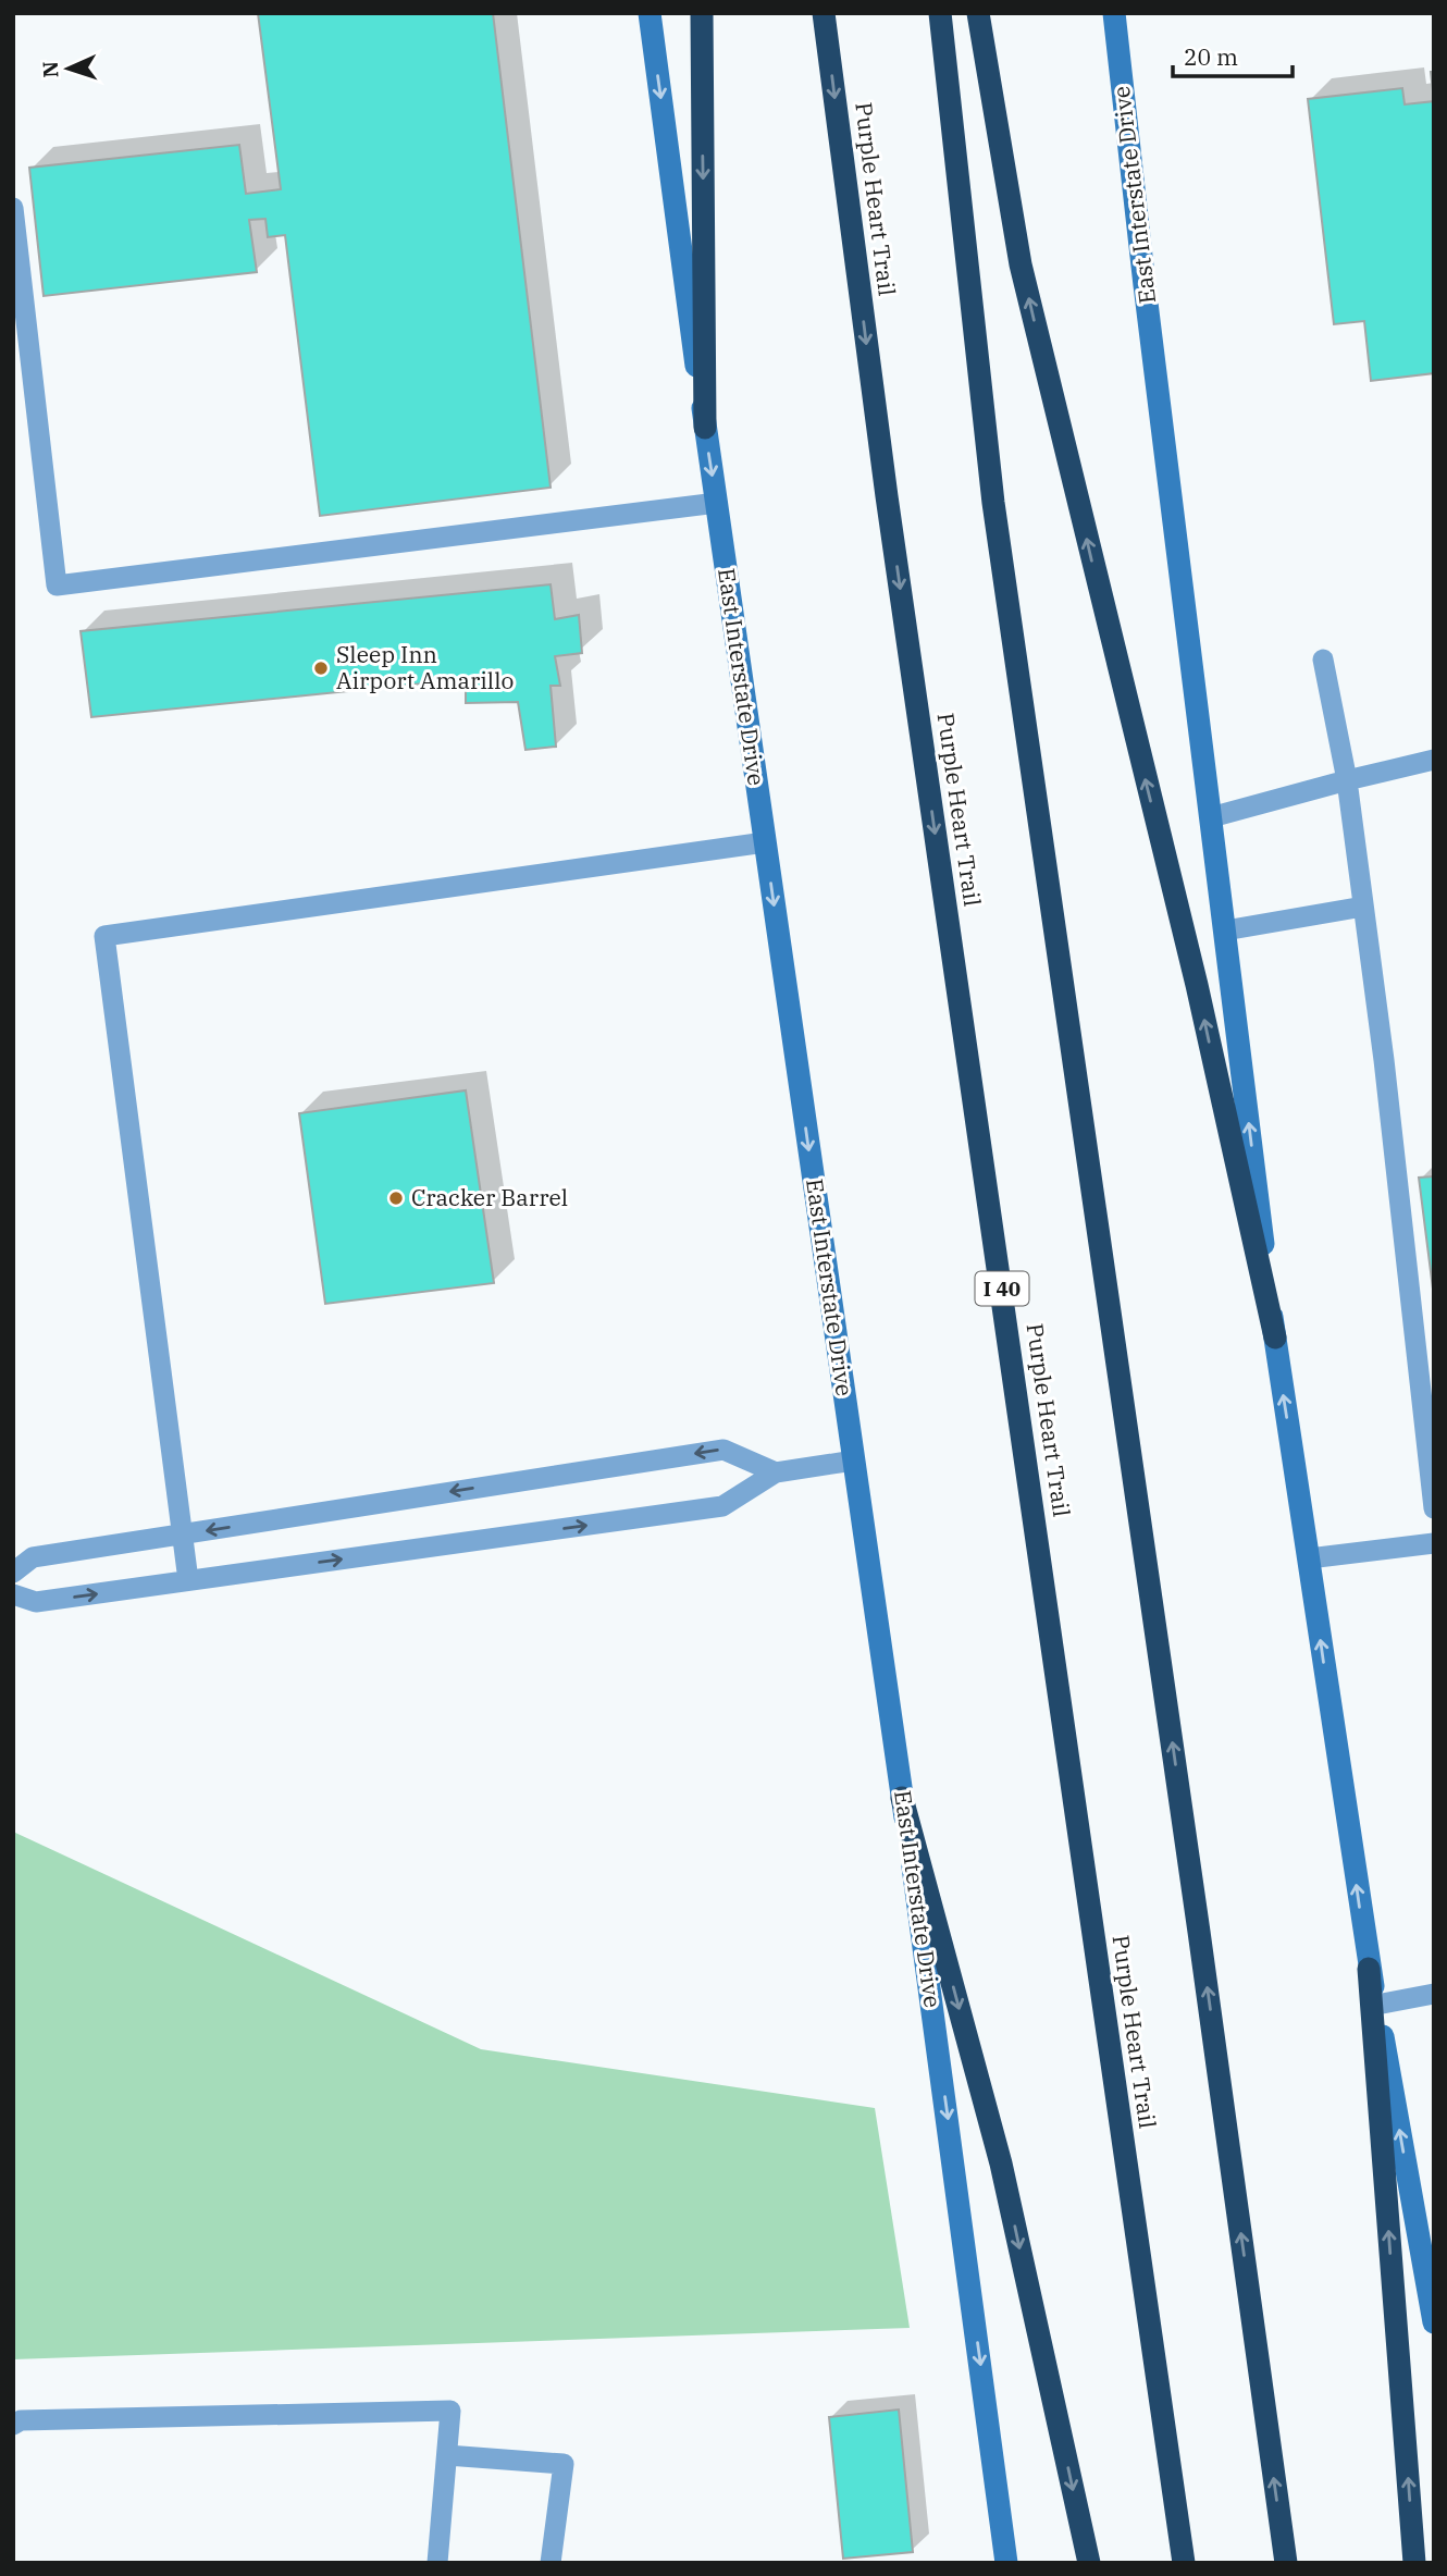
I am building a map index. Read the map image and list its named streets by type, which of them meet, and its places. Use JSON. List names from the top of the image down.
{
  "streets": {
    "highway": ["Purple Heart Trail", "I 40"],
    "main road": ["East Interstate Drive"]
  },
  "places": ["Sleep Inn Airport Amarillo", "Cracker Barrel"],
  "scale_bar": "20 m",
  "north": "left"
}
